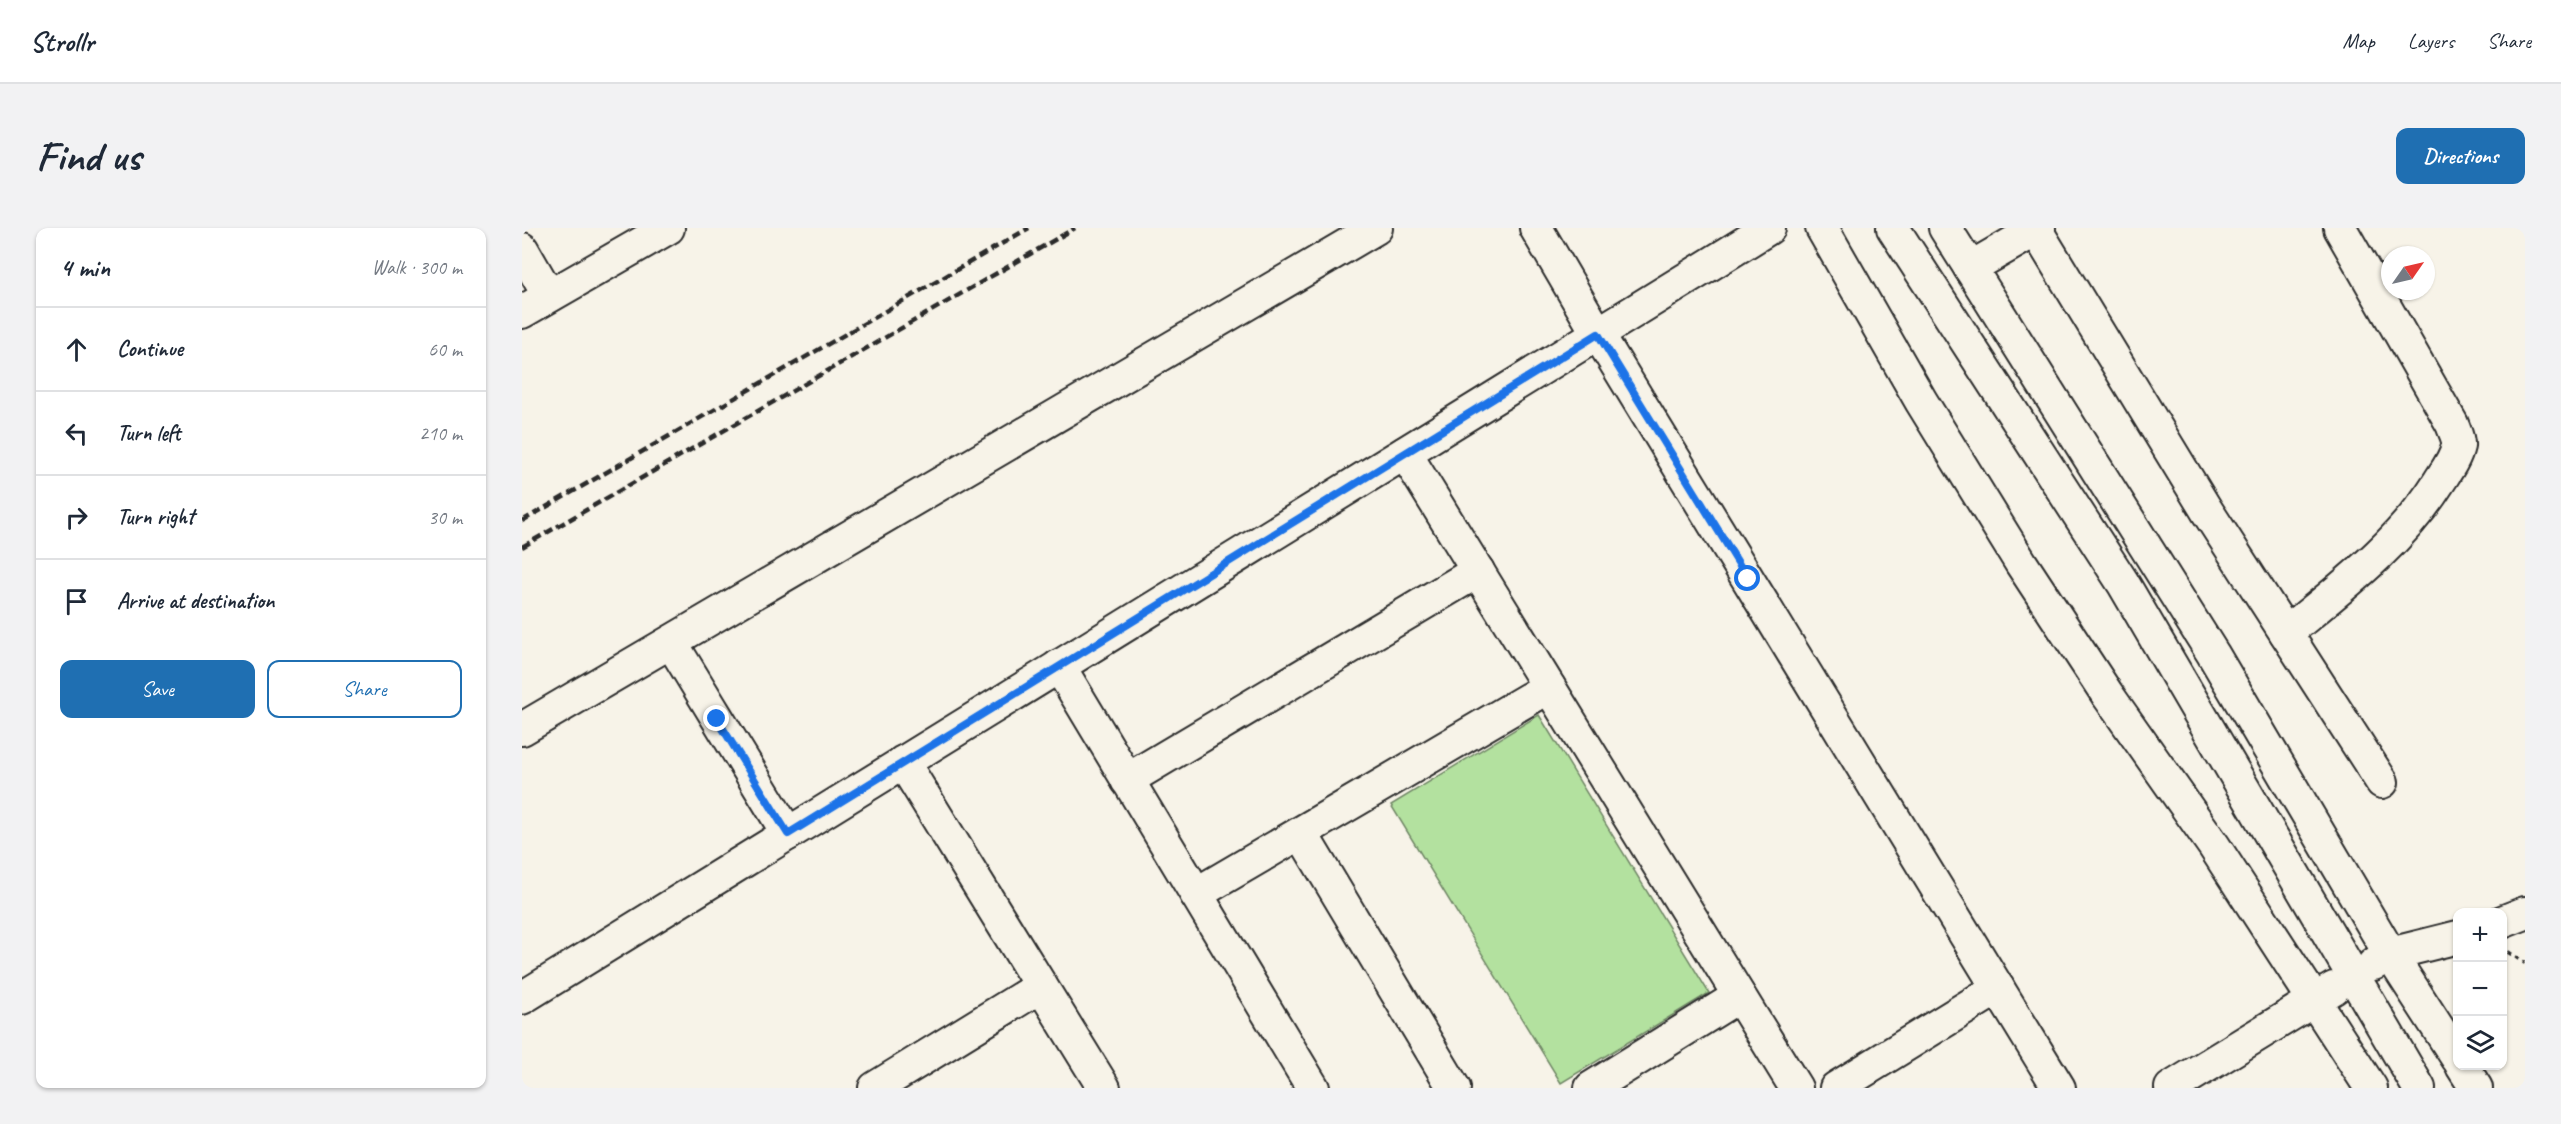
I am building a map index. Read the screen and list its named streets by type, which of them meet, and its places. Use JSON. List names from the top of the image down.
{
  "north": "top right",
  "page": {
    "header": "Strollr",
    "nav": ["Map", "Layers", "Share"],
    "buttons": [
      "Directions",
      ["Save", "Share"]
    ],
    "title": "Find us",
    "heading": ["4 min", "Walk · 300 m"],
    "list": [
      ["Continue", "60 m"],
      ["Turn left", "210 m"],
      ["Turn right", "30 m"],
      "Arrive at destination"
    ],
    "map_buttons": ["+", "−"]
  }
}
